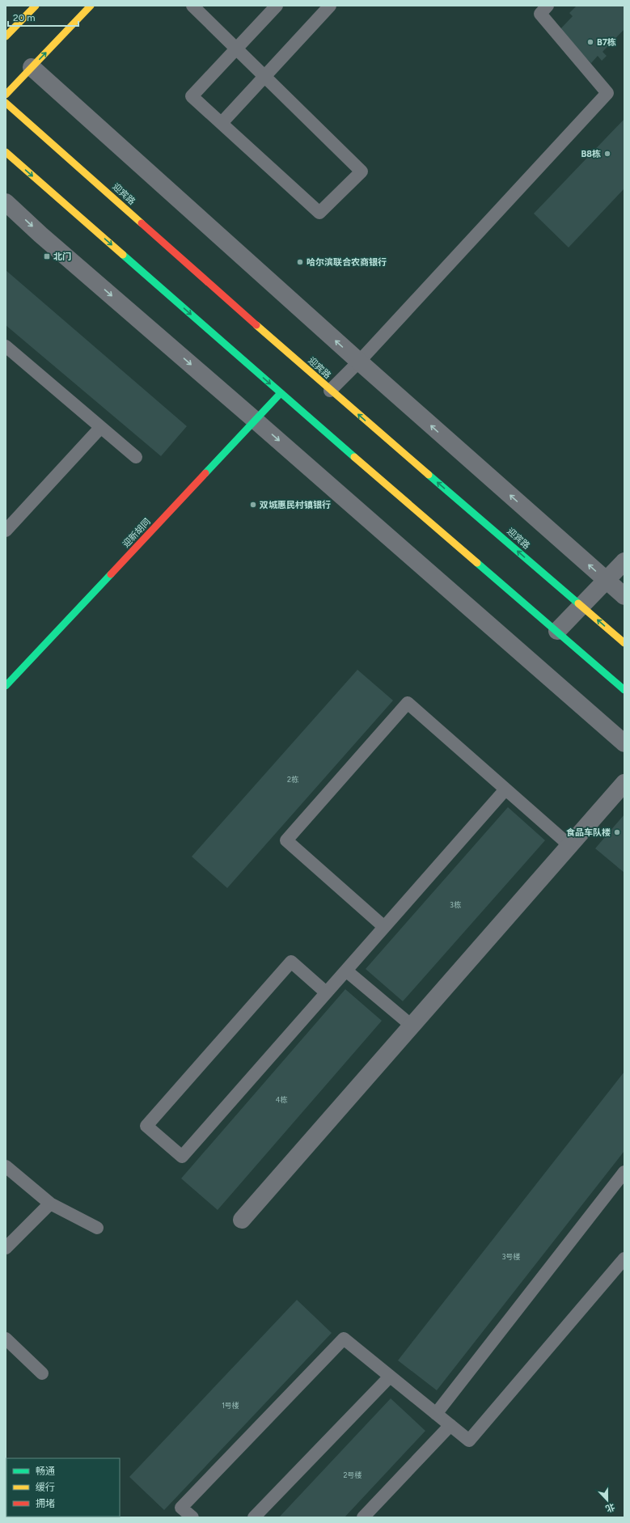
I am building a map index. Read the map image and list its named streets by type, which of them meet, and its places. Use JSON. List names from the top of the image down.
{
  "streets": {
    "main road": ["迎宾路", "迎新胡同"]
  },
  "places": {
    "other": [
      "B7栋",
      "B8栋",
      "哈尔滨联合农商银行",
      "双城惠民村镇银行",
      "食品车队楼"
    ],
    "transit": ["北门"]
  },
  "house_numbers": [
    "2栋",
    "3栋",
    "4栋",
    "3号楼",
    "1号楼",
    "2号楼"
  ],
  "legend": ["畅通", "缓行", "拥堵"],
  "scale_bar": "20 m",
  "north": "bottom"
}
